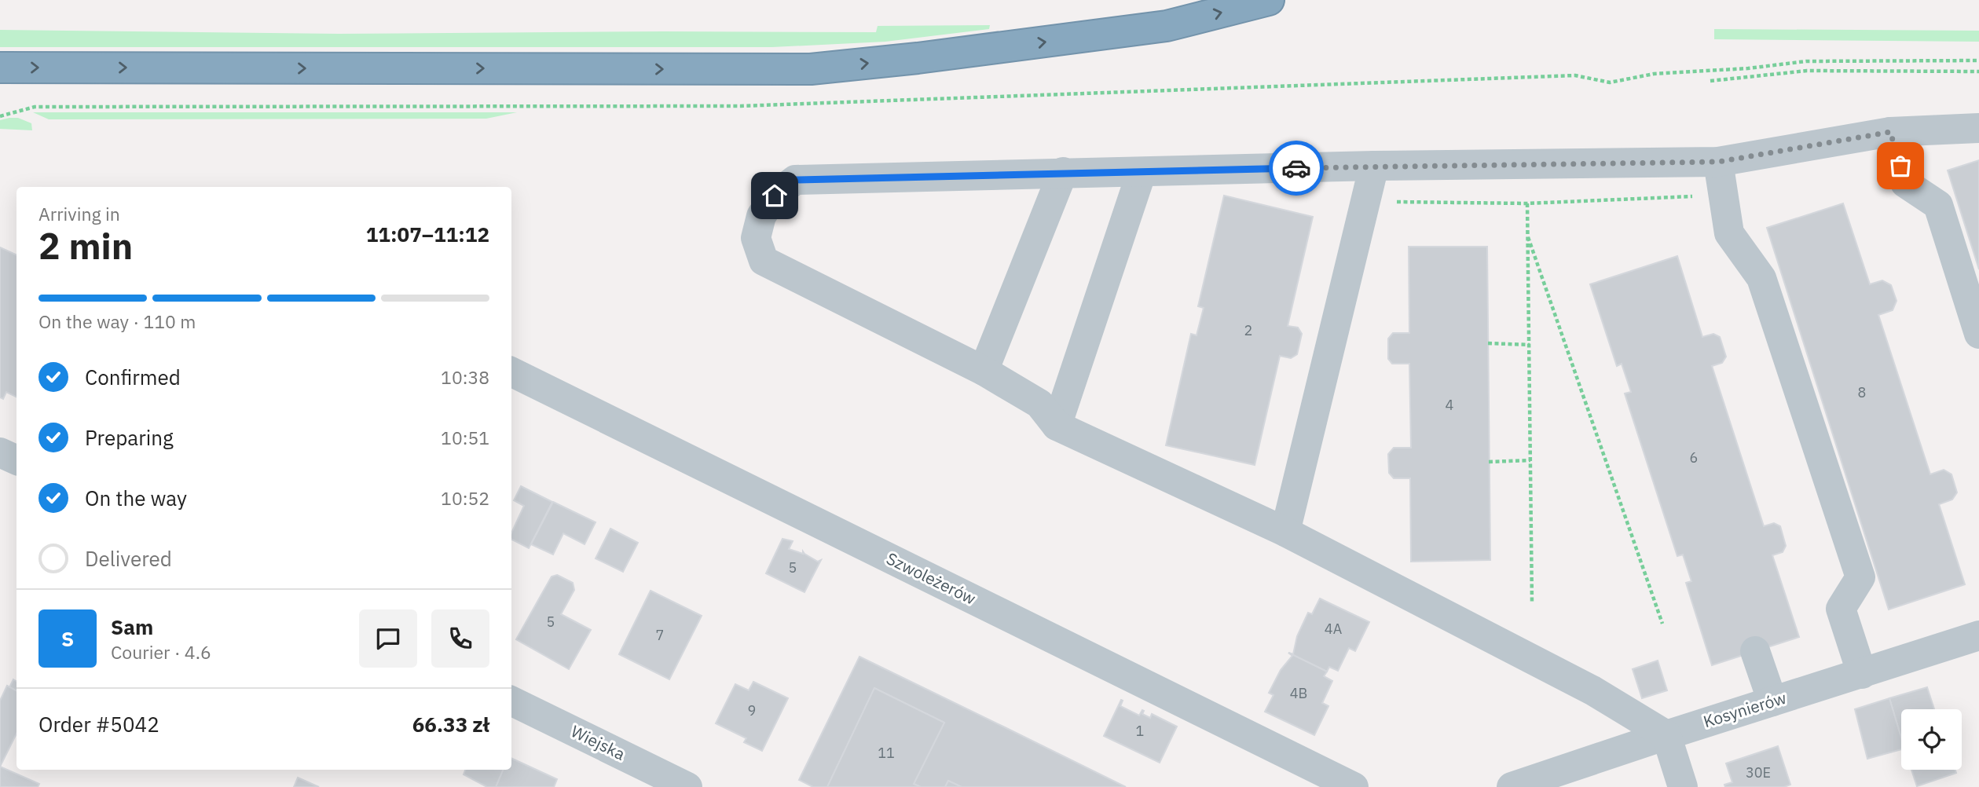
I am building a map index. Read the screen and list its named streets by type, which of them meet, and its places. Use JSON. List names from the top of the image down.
{
  "streets": {
    "street": ["Szwoleżerów", "Kosynierów", "Wiejska"]
  },
  "house_numbers": [
    "2",
    "8",
    "4",
    "6",
    "5",
    "5",
    "4A",
    "7",
    "4B",
    "9",
    "1",
    "11",
    "30E"
  ],
  "page": {
    "heading": ["2 min", "Arriving in", "11:07–11:12"],
    "panel": [
      "Sam",
      "Courier · 4.6",
      "Order #5042",
      "66.33 zł"
    ],
    "bar": "On the way · 110 m",
    "list": [
      ["Confirmed", "10:38"],
      ["Preparing", "10:51"],
      ["On the way", "10:52"],
      "Delivered"
    ],
    "round": "S"
  }
}
